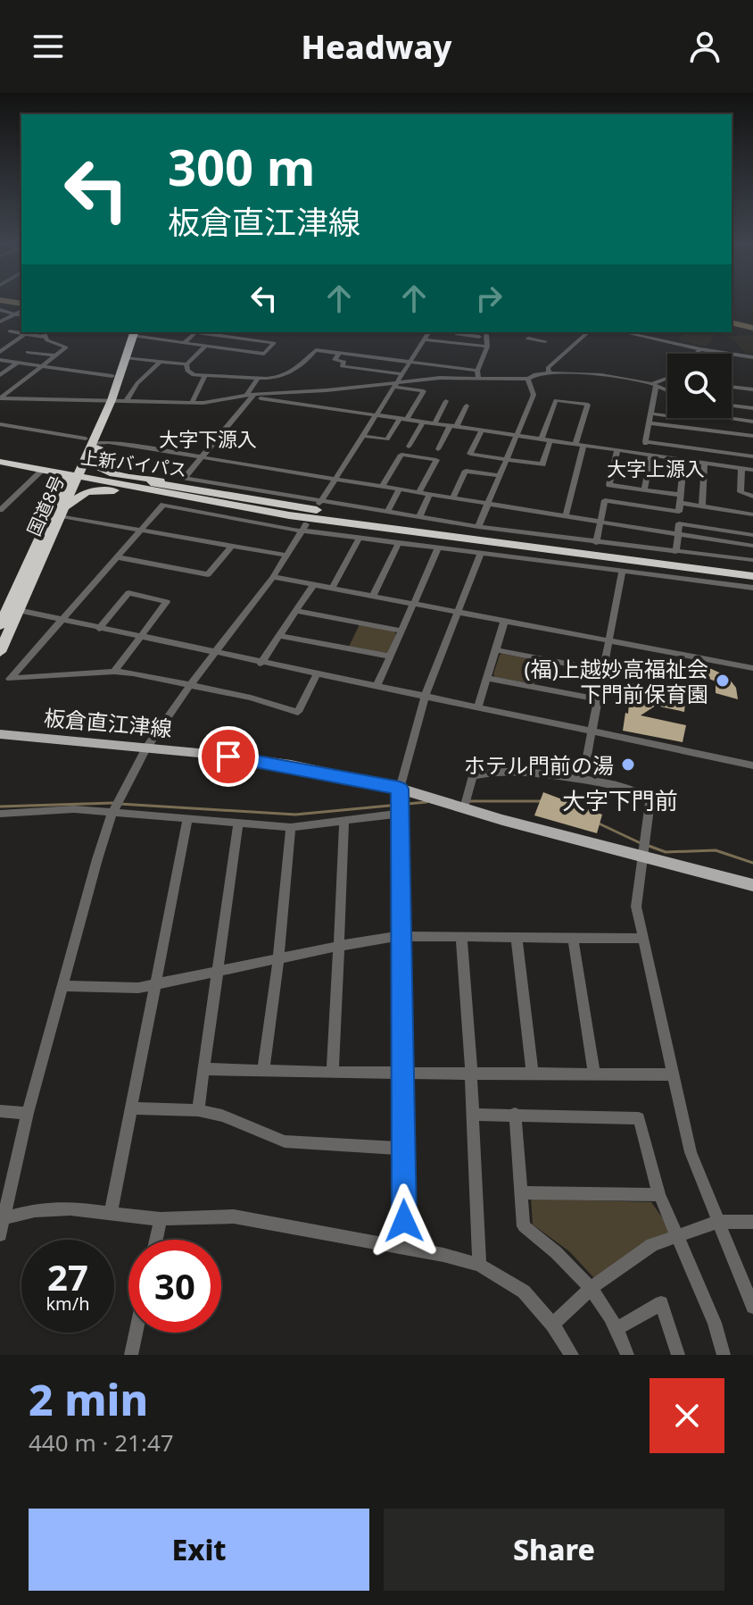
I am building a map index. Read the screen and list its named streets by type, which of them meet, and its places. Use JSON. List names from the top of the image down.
{
  "streets": {
    "highway": ["上新バイパス", "国道8号"],
    "main road": ["板倉直江津線"]
  },
  "crossings": [
    ["上新バイパス", "国道8号"]
  ],
  "districts": ["大字下源入", "大字上源入", "大字下門前"],
  "places": ["(福)上越妙高福祉会 下門前保育園", "ホテル門前の湯"],
  "page": {
    "header": "Headway",
    "turn": ["300 m", "板倉直江津線"],
    "speed": "27 km/h",
    "limit": "30",
    "heading": ["2 min", "440 m · 21:47"],
    "buttons": ["Exit", "Share"]
  }
}
